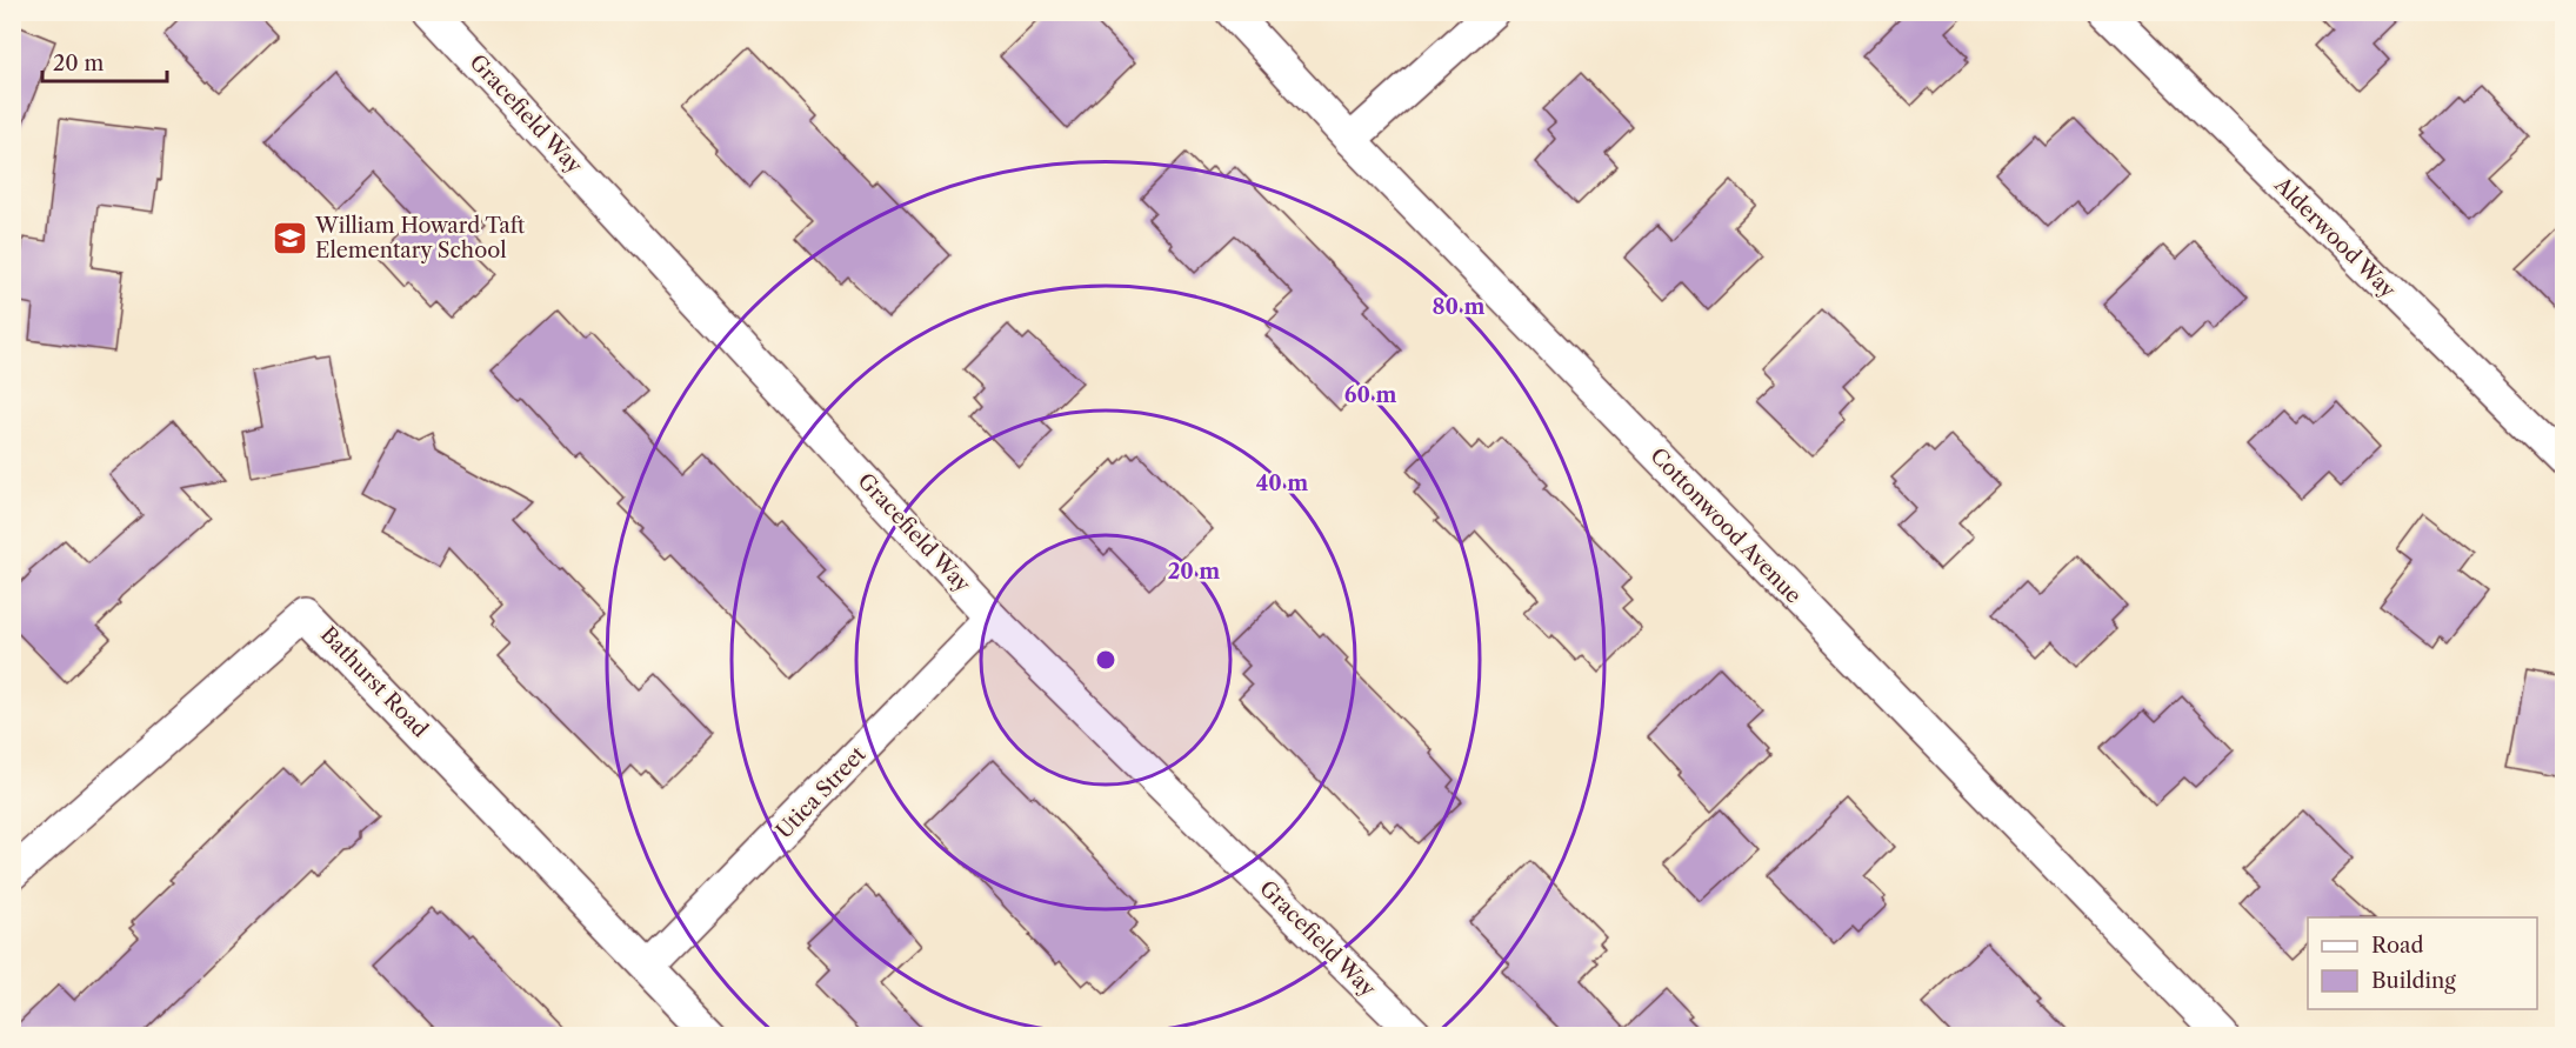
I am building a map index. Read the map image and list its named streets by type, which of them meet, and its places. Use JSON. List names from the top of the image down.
{
  "streets": {
    "street": [
      "Gracefield Way",
      "Alderwood Way",
      "Cottonwood Avenue",
      "Bathurst Road",
      "Utica Street"
    ]
  },
  "crossings": [
    ["Gracefield Way", "Utica Street"],
    ["Bathurst Road", "Utica Street"]
  ],
  "places": {
    "school or university": ["William Howard Taft Elementary School"]
  },
  "legend": ["Road", "Building"],
  "scale_bar": "20 m",
  "rings": [
    "80 m",
    "60 m",
    "40 m",
    "20 m"
  ]
}
